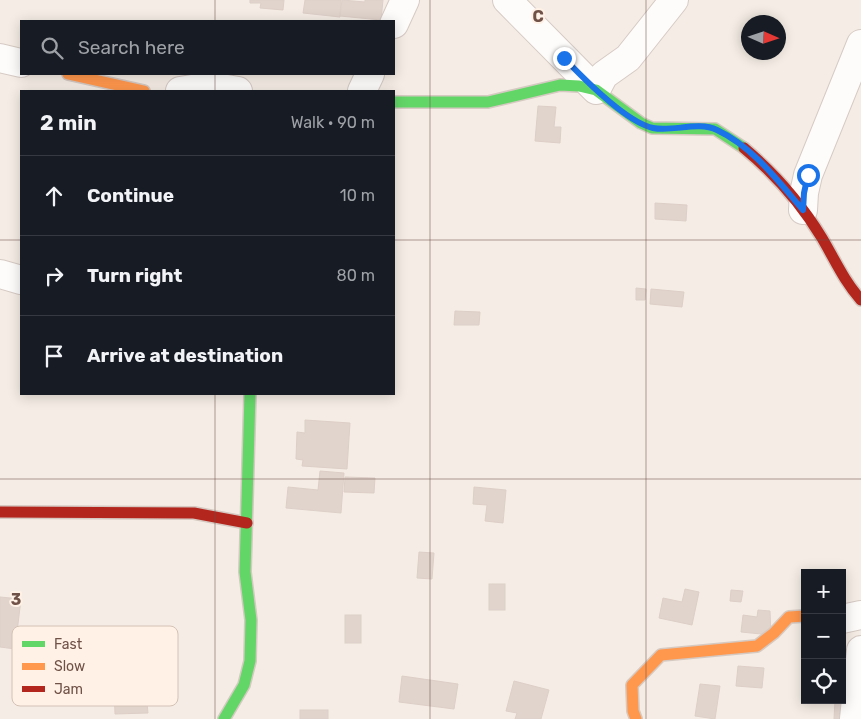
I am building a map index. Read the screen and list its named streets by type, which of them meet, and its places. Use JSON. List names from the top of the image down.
{
  "legend": ["Fast", "Slow", "Jam"],
  "north": "right",
  "page": {
    "search": "Search here",
    "heading": ["2 min", "Walk · 90 m"],
    "list": [
      ["Continue", "10 m"],
      ["Turn right", "80 m"],
      "Arrive at destination"
    ],
    "map_buttons": ["+", "−"]
  },
  "grid": {
    "columns": ["C"],
    "rows": ["3"]
  }
}
